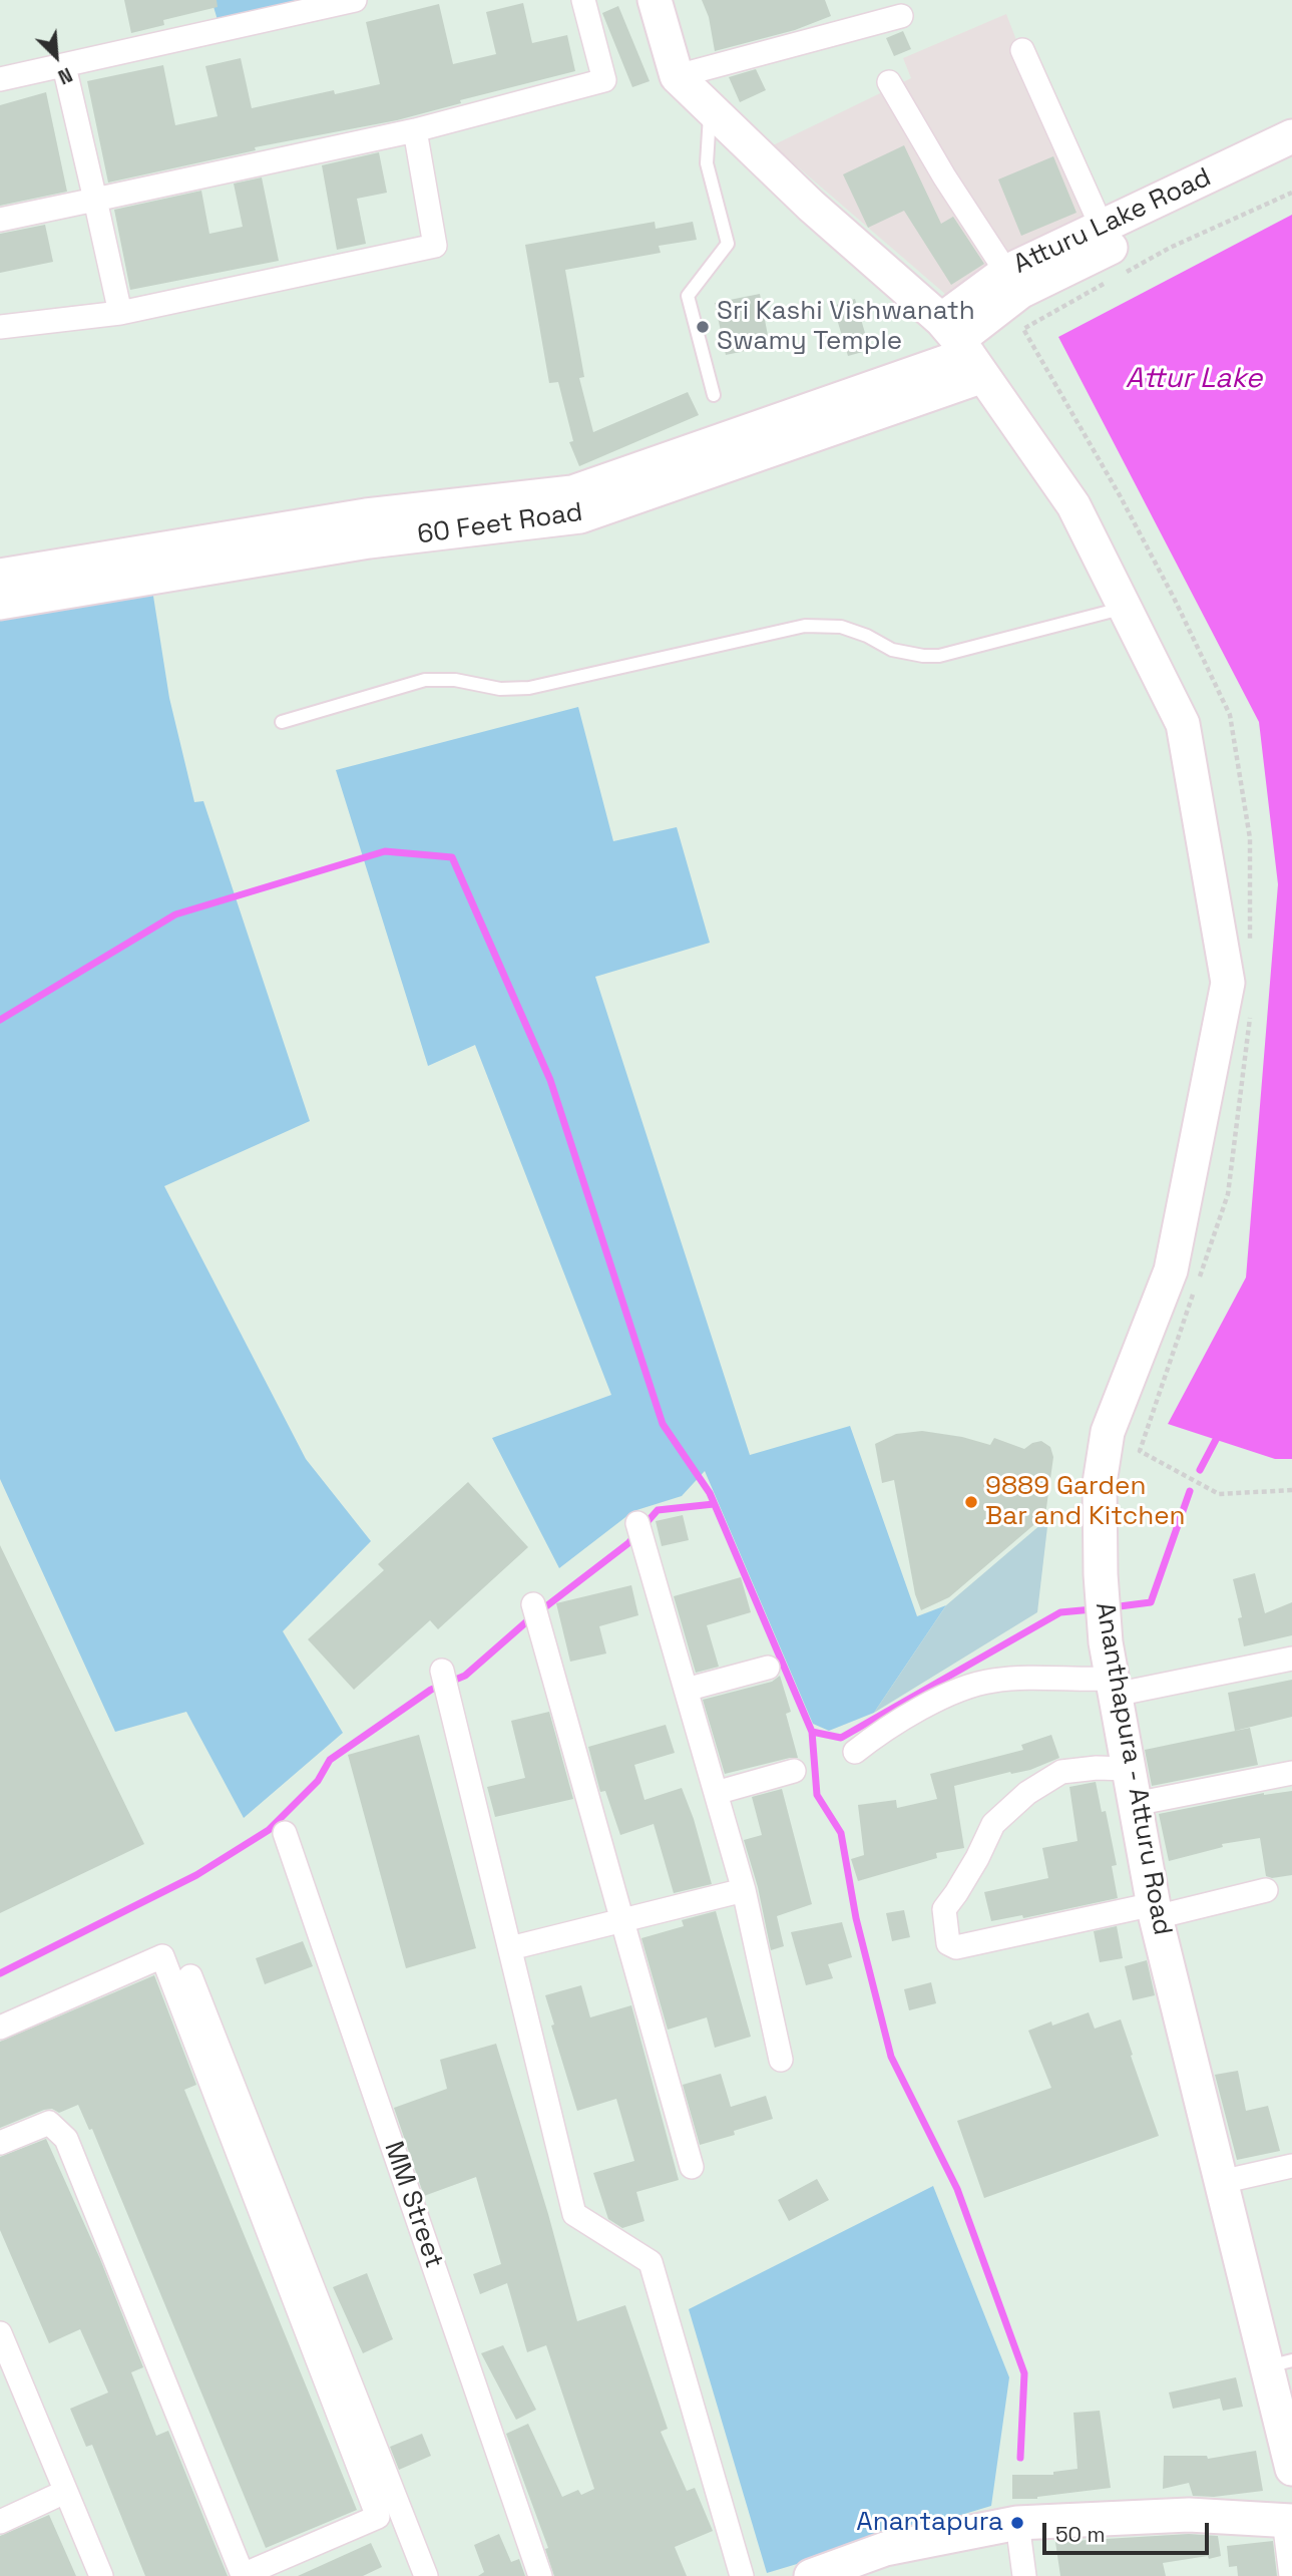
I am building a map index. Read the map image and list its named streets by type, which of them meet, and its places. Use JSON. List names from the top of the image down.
{
  "streets": {
    "street": [
      "Atturu Lake Road",
      "60 Feet Road",
      "Ananthapura - Atturu Road",
      "MM Street"
    ]
  },
  "crossings": [
    ["Atturu Lake Road", "60 Feet Road"],
    ["Atturu Lake Road", "Ananthapura - Atturu Road"],
    ["60 Feet Road", "Ananthapura - Atturu Road"]
  ],
  "water": ["Attur Lake"],
  "places": ["Sri Kashi Vishwanath Swamy Temple", "9889 Garden Bar and Kitchen", "Anantapura"],
  "scale_bar": "50 m",
  "north": "bottom right"
}
